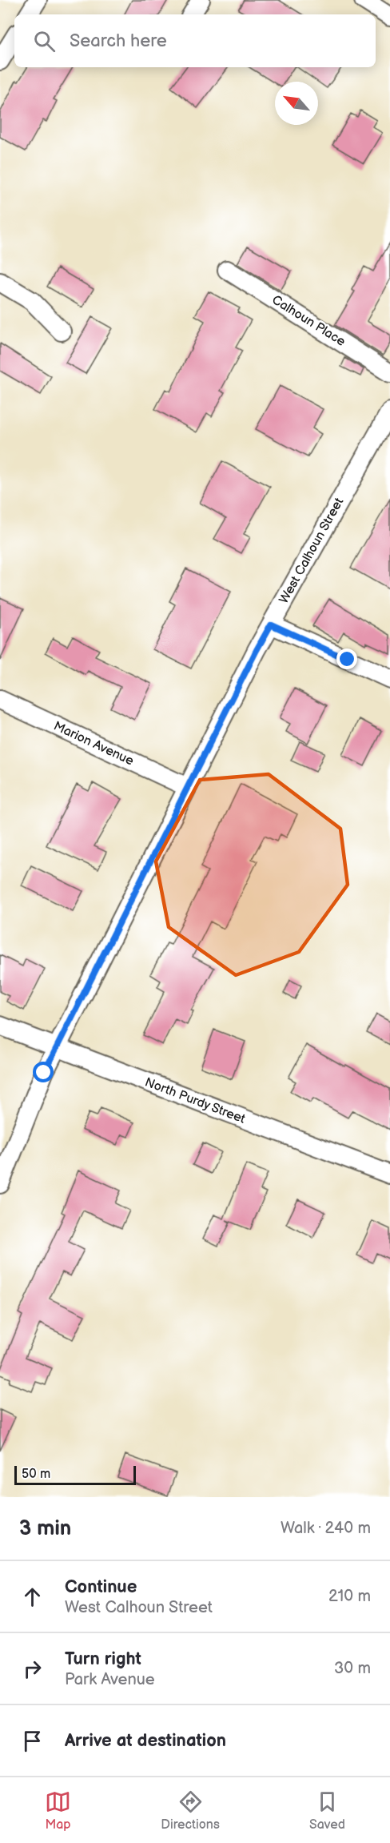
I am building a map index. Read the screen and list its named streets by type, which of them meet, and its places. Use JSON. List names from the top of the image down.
{
  "streets": {
    "street": [
      "Calhoun Place",
      "West Calhoun Street",
      "Marion Avenue",
      "North Purdy Street"
    ]
  },
  "crossings": [
    ["West Calhoun Street", "Marion Avenue"],
    ["West Calhoun Street", "North Purdy Street"]
  ],
  "scale_bar": "50 m",
  "north": "top left",
  "page": {
    "search": "Search here",
    "scale": "50 m",
    "heading": ["3 min", "Walk · 240 m"],
    "list": [
      ["Continue", "West Calhoun Street", "210 m"],
      ["Turn right", "Park Avenue", "30 m"],
      "Arrive at destination"
    ],
    "nav": ["Map", "Directions", "Saved"]
  }
}
